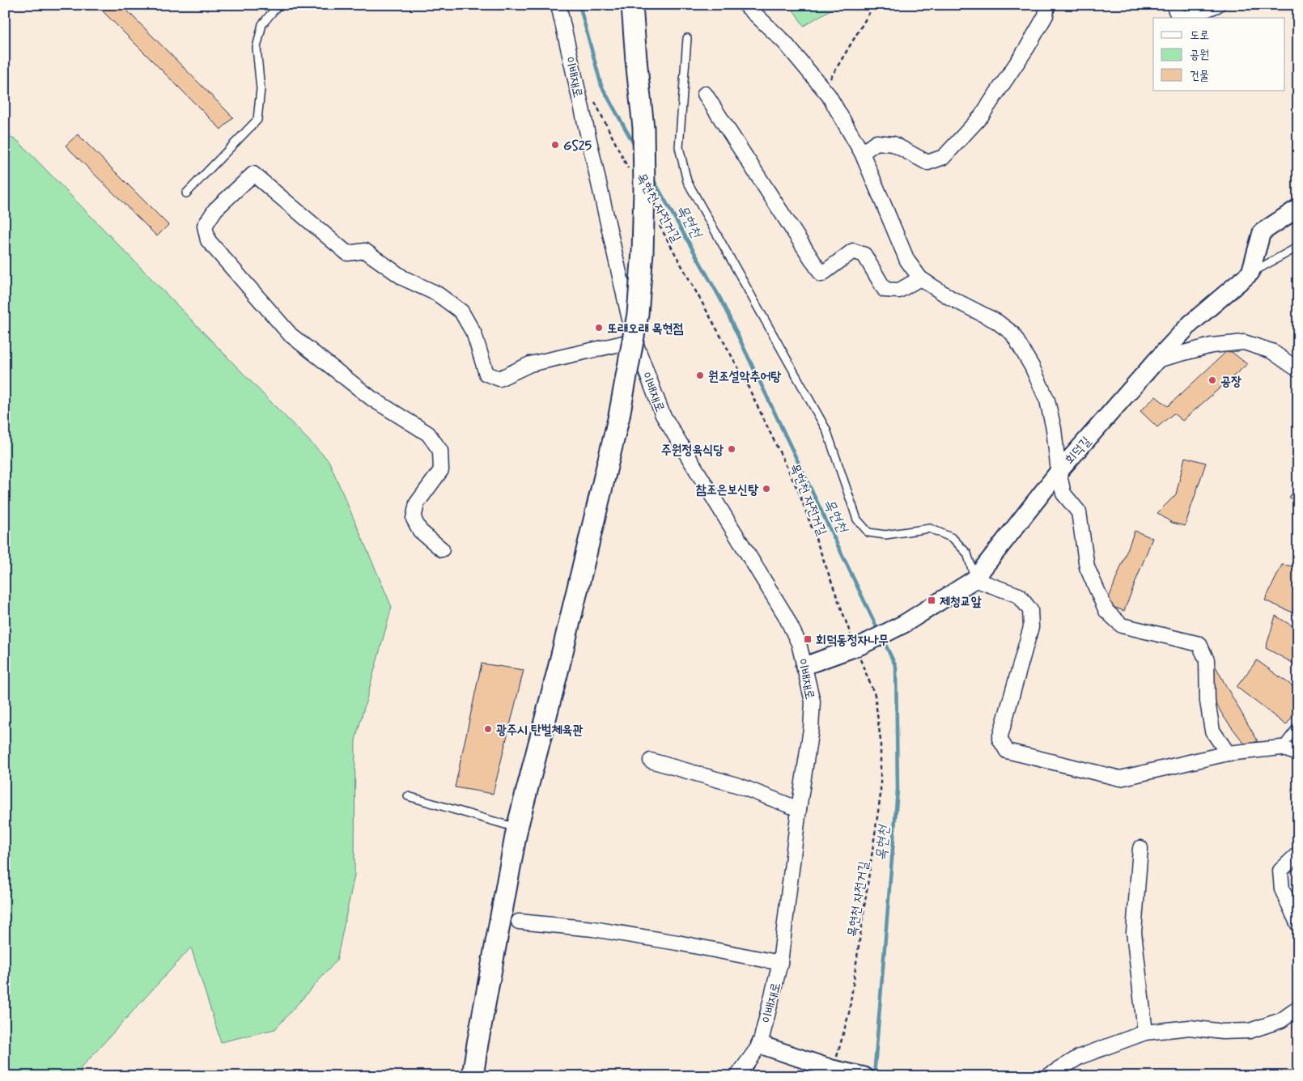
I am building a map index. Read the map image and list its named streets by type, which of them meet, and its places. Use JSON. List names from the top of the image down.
{
  "streets": {
    "main road": ["이배재로"],
    "street": ["회덕길"],
    "path": ["목현천 자전거길"]
  },
  "crossings": [
    ["이배재로", "회덕길"],
    ["목현천 자전거길", "회덕길"]
  ],
  "water": ["목현천"],
  "places": {
    "other": [
      "GS25",
      "또래오래 목현점",
      "원조설악추어탕",
      "공장",
      "주원정육식당",
      "참조은보신탕",
      "광주시 탄벌체육관"
    ],
    "transit": ["제청교앞", "회덕동정자나무"]
  },
  "legend": ["도로", "공원", "건물"]
}
